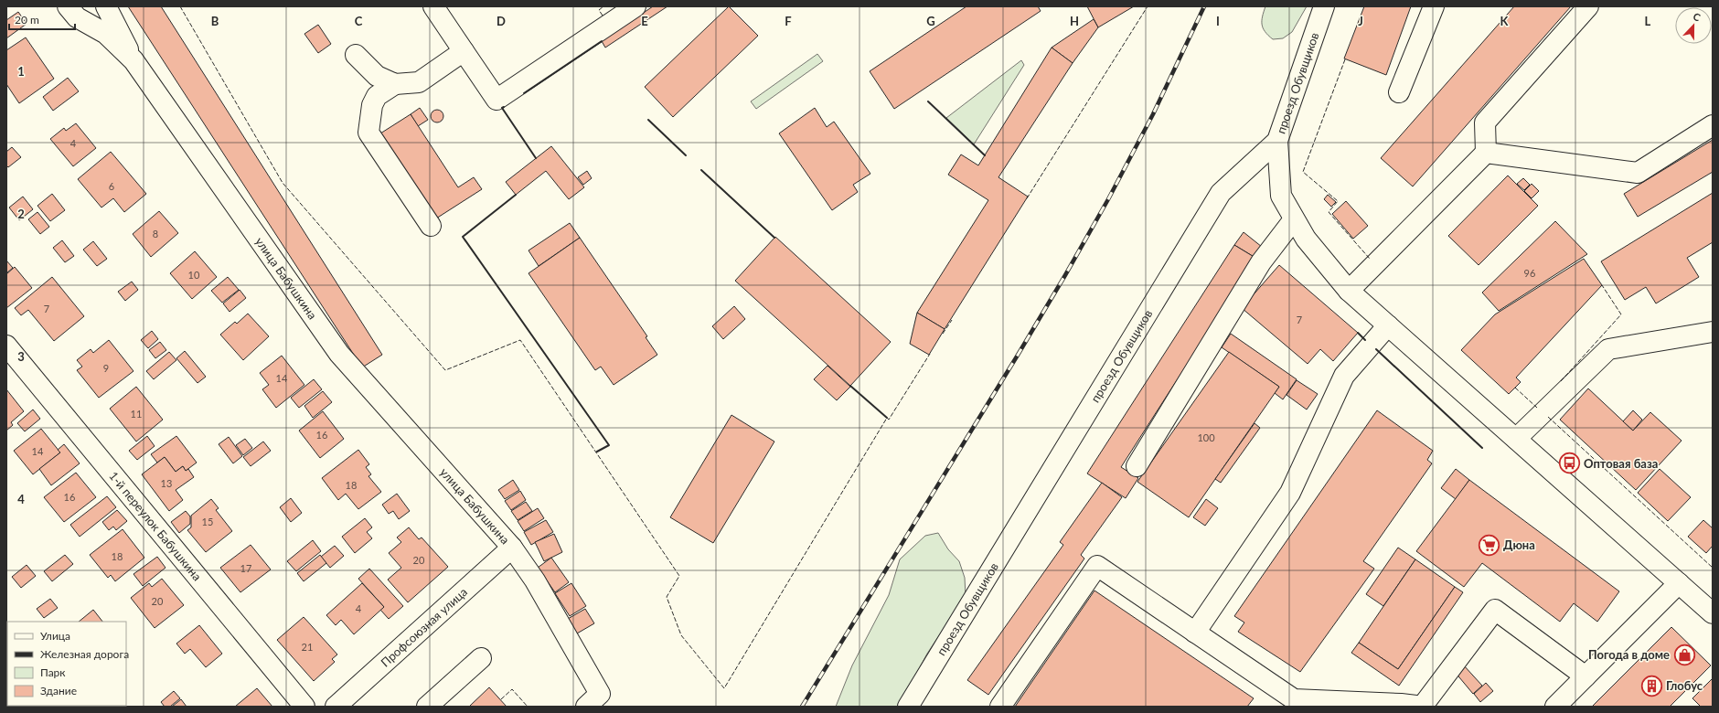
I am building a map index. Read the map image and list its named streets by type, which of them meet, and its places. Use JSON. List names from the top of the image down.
{
  "streets": {
    "street": [
      "проезд Обувщиков",
      "улица Бабушкина",
      "1-й переулок Бабушкина",
      "Профсоюзная улица"
    ]
  },
  "crossings": [
    ["улица Бабушкина", "Профсоюзная улица"]
  ],
  "places": {
    "bus stop": ["Оптовая база"],
    "supermarket": ["Дюна"],
    "shop": ["Погода в доме"],
    "building": ["Глобус"]
  },
  "house_numbers": [
    "4",
    "6",
    "8",
    "96",
    "10",
    "7",
    "7",
    "9",
    "14",
    "11",
    "16",
    "100",
    "14",
    "13",
    "18",
    "16",
    "15",
    "18",
    "20",
    "17",
    "20",
    "4",
    "21"
  ],
  "legend": [
    "Улица",
    "Железная дорога",
    "Парк",
    "Здание"
  ],
  "scale_bar": "20 m",
  "north": "top",
  "grid": {
    "columns": [
      "B",
      "C",
      "D",
      "E",
      "F",
      "G",
      "H",
      "I",
      "J",
      "K",
      "L"
    ],
    "rows": [
      "1",
      "2",
      "3",
      "4"
    ]
  }
}
